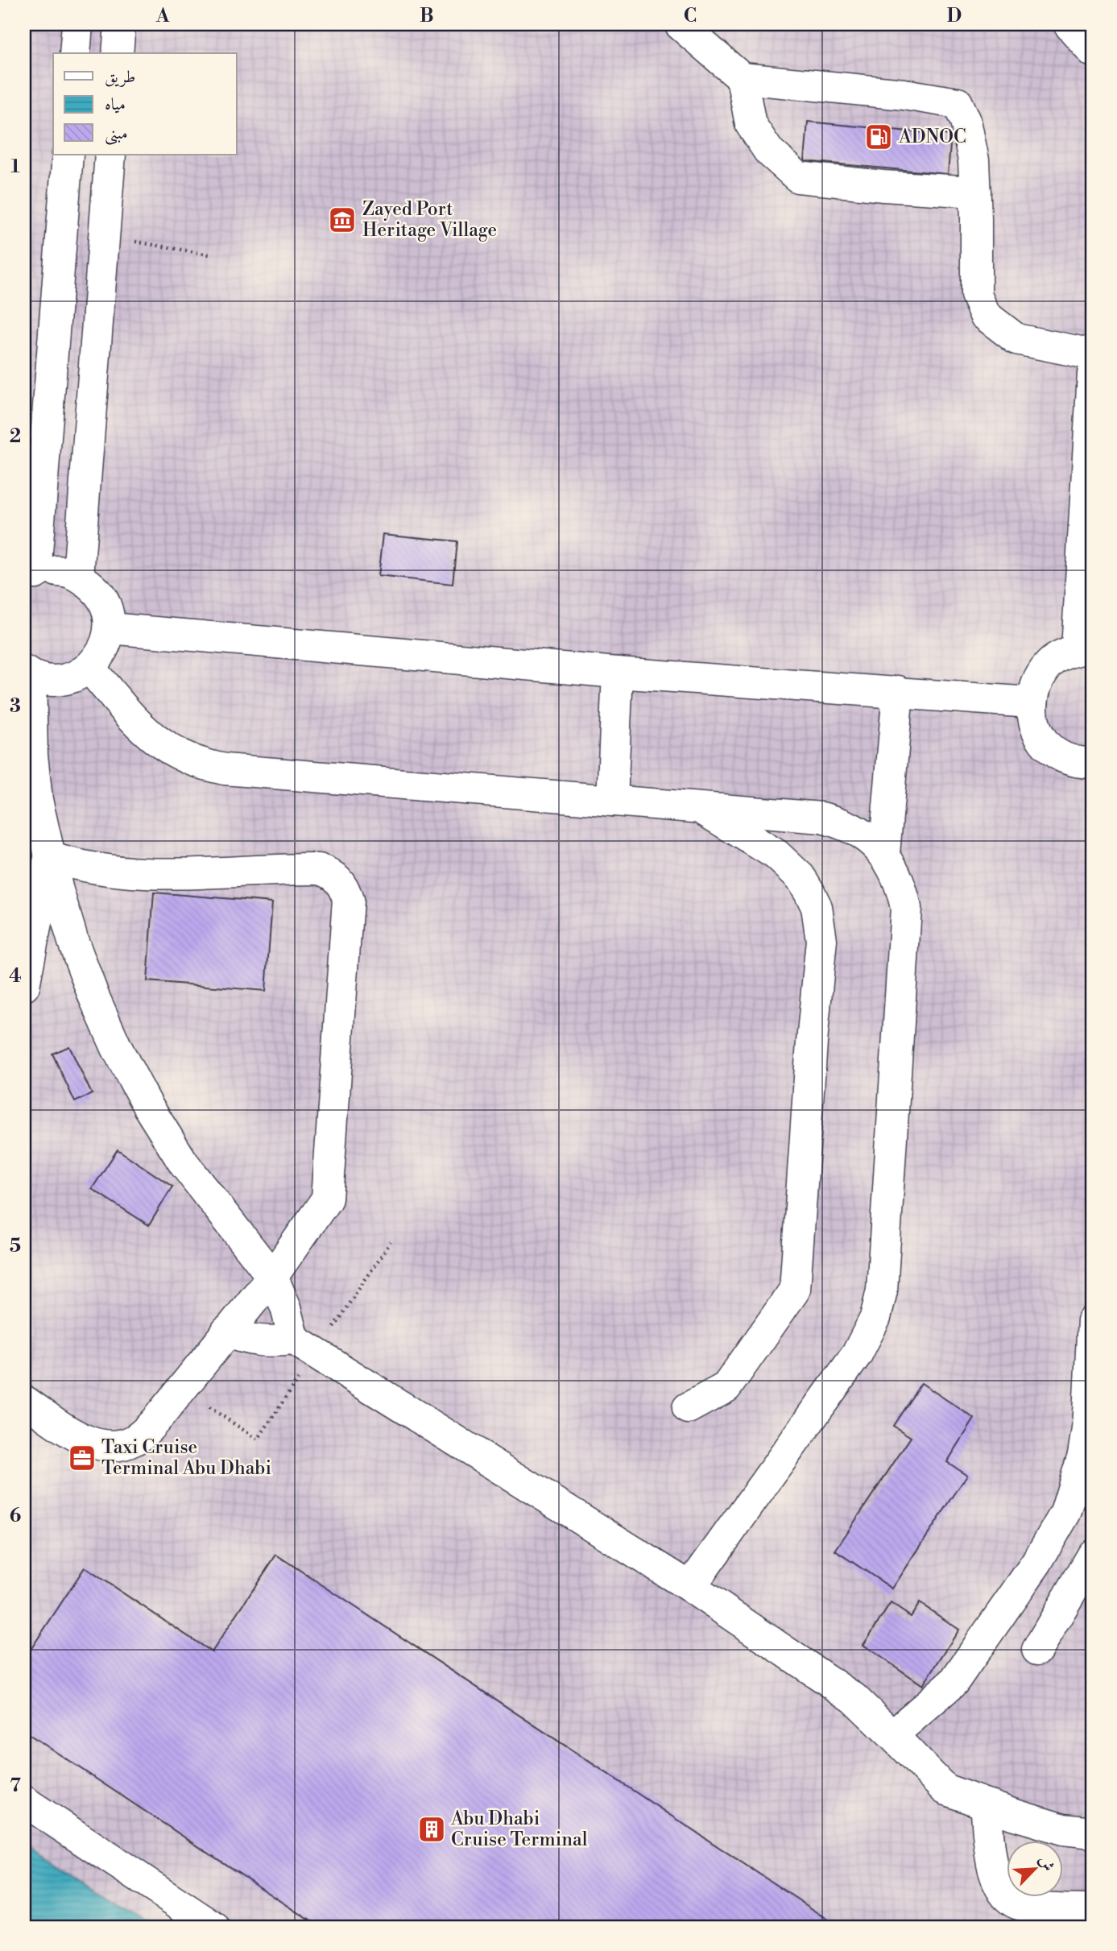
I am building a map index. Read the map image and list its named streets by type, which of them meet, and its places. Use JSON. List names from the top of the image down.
{
  "places": {
    "fuel station": ["ADNOC"],
    "museum": ["Zayed Port Heritage Village"],
    "office": ["Taxi Cruise Terminal Abu Dhabi"],
    "building": ["Abu Dhabi Cruise Terminal"]
  },
  "legend": ["طريق", "مياه", "مبنى"],
  "north": "top right",
  "grid": {
    "columns": [
      "A",
      "B",
      "C",
      "D"
    ],
    "rows": [
      "1",
      "2",
      "3",
      "4",
      "5",
      "6",
      "7"
    ]
  }
}
